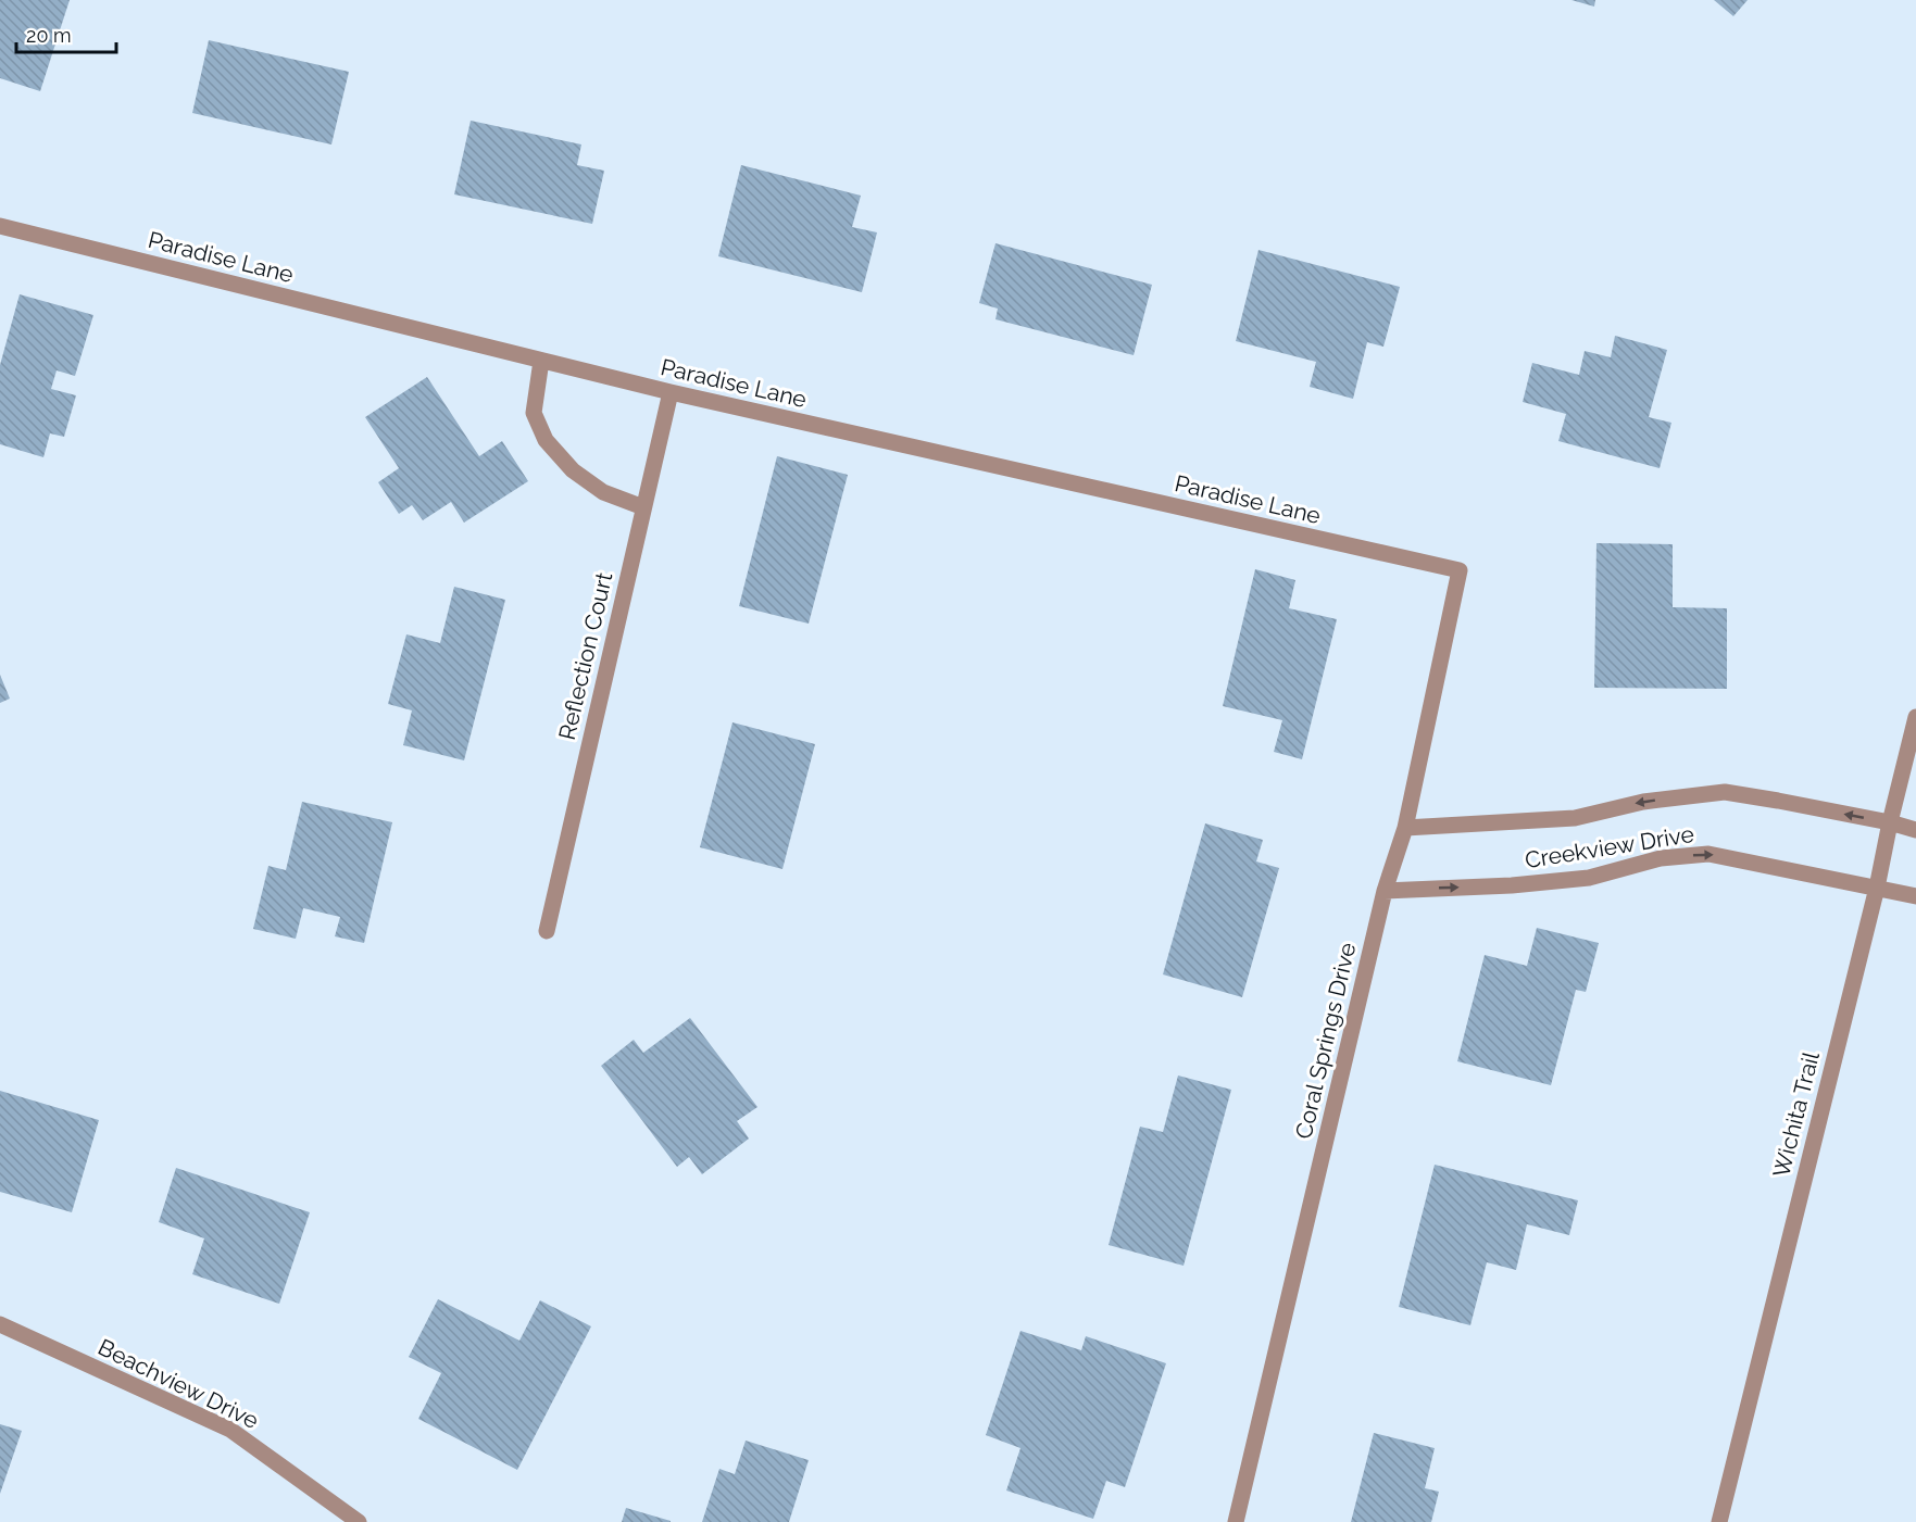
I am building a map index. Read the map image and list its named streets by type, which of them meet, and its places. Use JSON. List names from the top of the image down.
{
  "streets": {
    "street": [
      "Paradise Lane",
      "Reflection Court",
      "Creekview Drive",
      "Coral Springs Drive",
      "Wichita Trail",
      "Beachview Drive"
    ]
  },
  "crossings": [
    ["Paradise Lane", "Reflection Court"],
    ["Paradise Lane", "Coral Springs Drive"],
    ["Creekview Drive", "Coral Springs Drive"],
    ["Creekview Drive", "Wichita Trail"]
  ],
  "scale_bar": "20 m"
}
